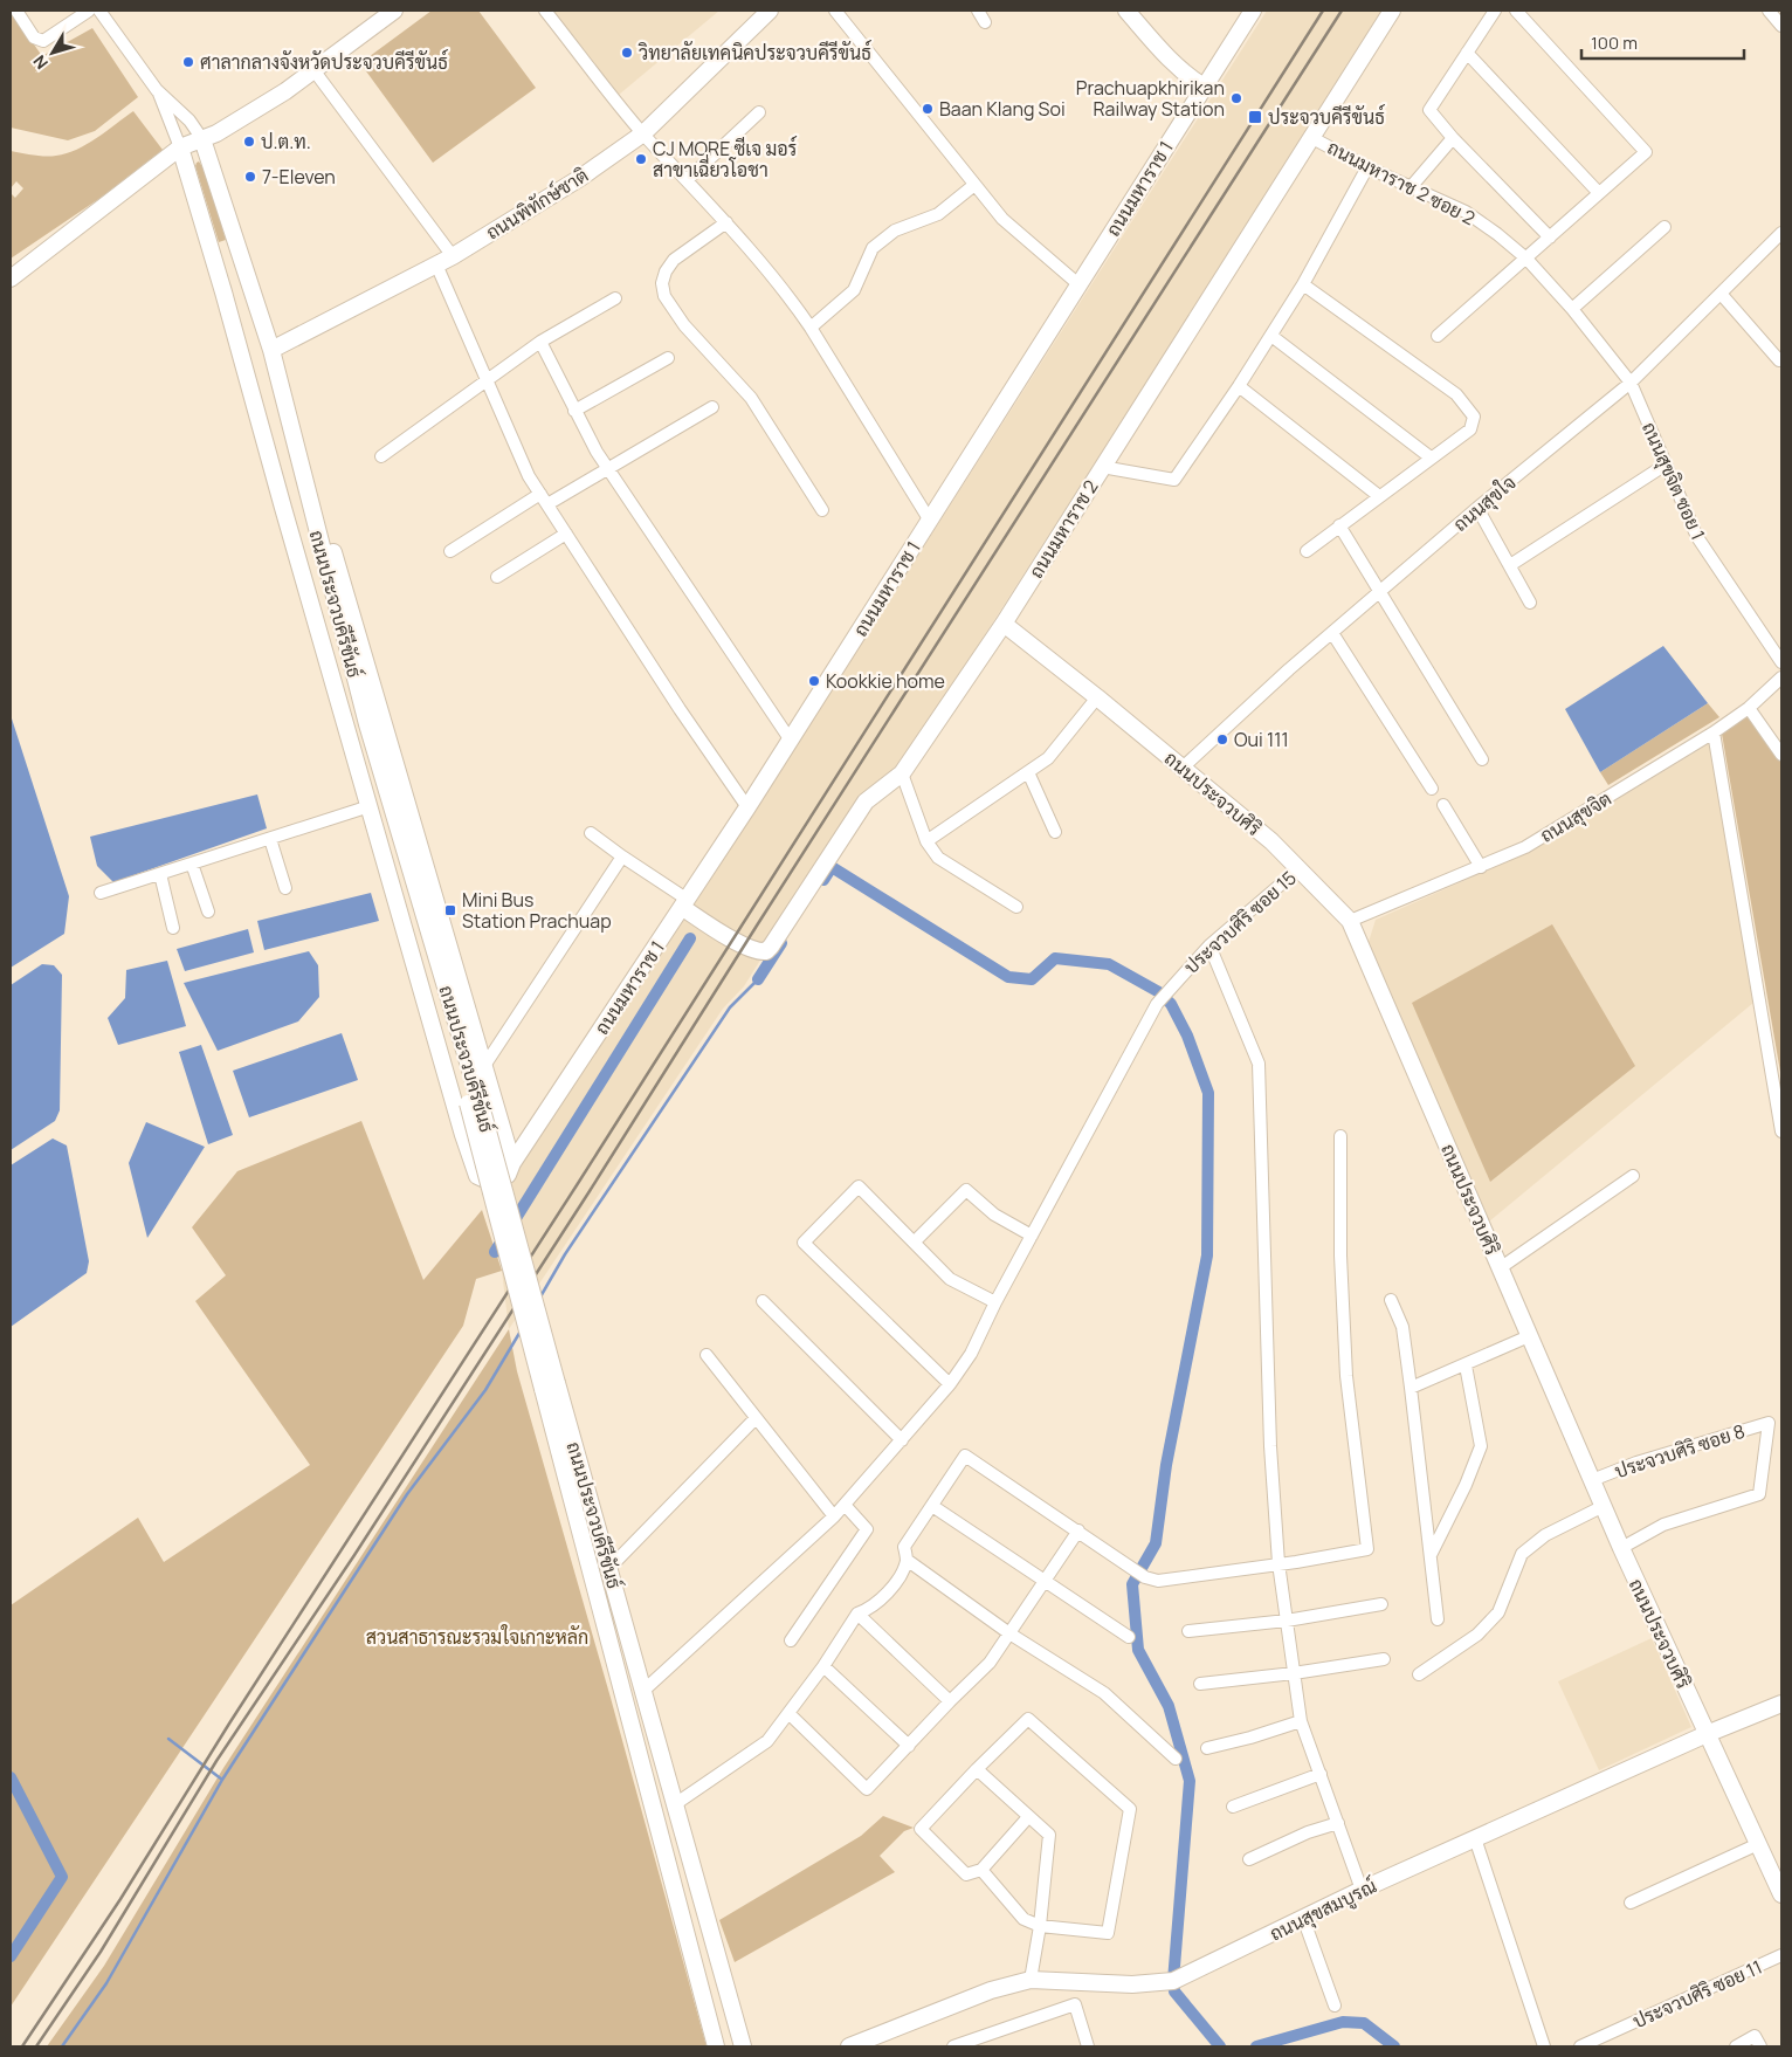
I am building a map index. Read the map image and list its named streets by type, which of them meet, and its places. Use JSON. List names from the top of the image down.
{
  "streets": {
    "main road": [
      "ถนนมหาราช 1",
      "ถนนพิทักษ์ชาติ",
      "ถนนมหาราช 2",
      "ถนนประจวบคีรีขันธ์",
      "ถนนประจวบศิริ",
      "ถนนสุขสมบูรณ์"
    ],
    "street": [
      "ถนนมหาราช 2 ซอย 2",
      "ถนนสุขจิต ซอย 1",
      "ถนนสุขใจ",
      "ถนนสุขจิต",
      "ประจวบศิริ ซอย 15",
      "ประจวบศิริ ซอย 8",
      "ประจวบศิริ ซอย 11"
    ]
  },
  "crossings": [
    ["ถนนมหาราช 2 ซอย 2", "ถนนสุขจิต ซอย 1"],
    ["ถนนมหาราช 2 ซอย 2", "ถนนสุขใจ"],
    ["ถนนมหาราช 2 ซอย 2", "ถนนมหาราช 2"],
    ["ถนนมหาราช 1", "ถนนมหาราช 2"],
    ["ถนนพิทักษ์ชาติ", "ถนนประจวบคีรีขันธ์"],
    ["ถนนสุขจิต ซอย 1", "ถนนสุขใจ"],
    ["ถนนสุขใจ", "ถนนประจวบศิริ"],
    ["ถนนมหาราช 2", "ถนนประจวบศิริ"],
    ["ถนนประจวบคีรีขันธ์", "ประจวบศิริ ซอย 15"],
    ["ถนนประจวบศิริ", "ถนนสุขจิต"],
    ["ถนนประจวบศิริ", "ประจวบศิริ ซอย 15"],
    ["ถนนประจวบศิริ", "ประจวบศิริ ซอย 8"],
    ["ถนนประจวบศิริ", "ถนนสุขสมบูรณ์"]
  ],
  "parks": ["สวนสาธารณะรวมใจเกาะหลัก"],
  "places": {
    "other": [
      "วิทยาลัยเทคนิคประจวบคีรีขันธ์",
      "ศาลากลางจังหวัดประจวบคีรีขันธ์",
      "Prachuapkhirikan Railway Station",
      "Baan Klang Soi",
      "ป.ต.ท.",
      "CJ MORE ซีเจ มอร์ สาขาเฉี่ยวโอชา",
      "7-Eleven",
      "Kookkie home",
      "Oui 111"
    ],
    "transit": ["ประจวบคีรีขันธ์", "Mini Bus Station Prachuap"]
  },
  "scale_bar": "100 m",
  "north": "bottom left"
}
